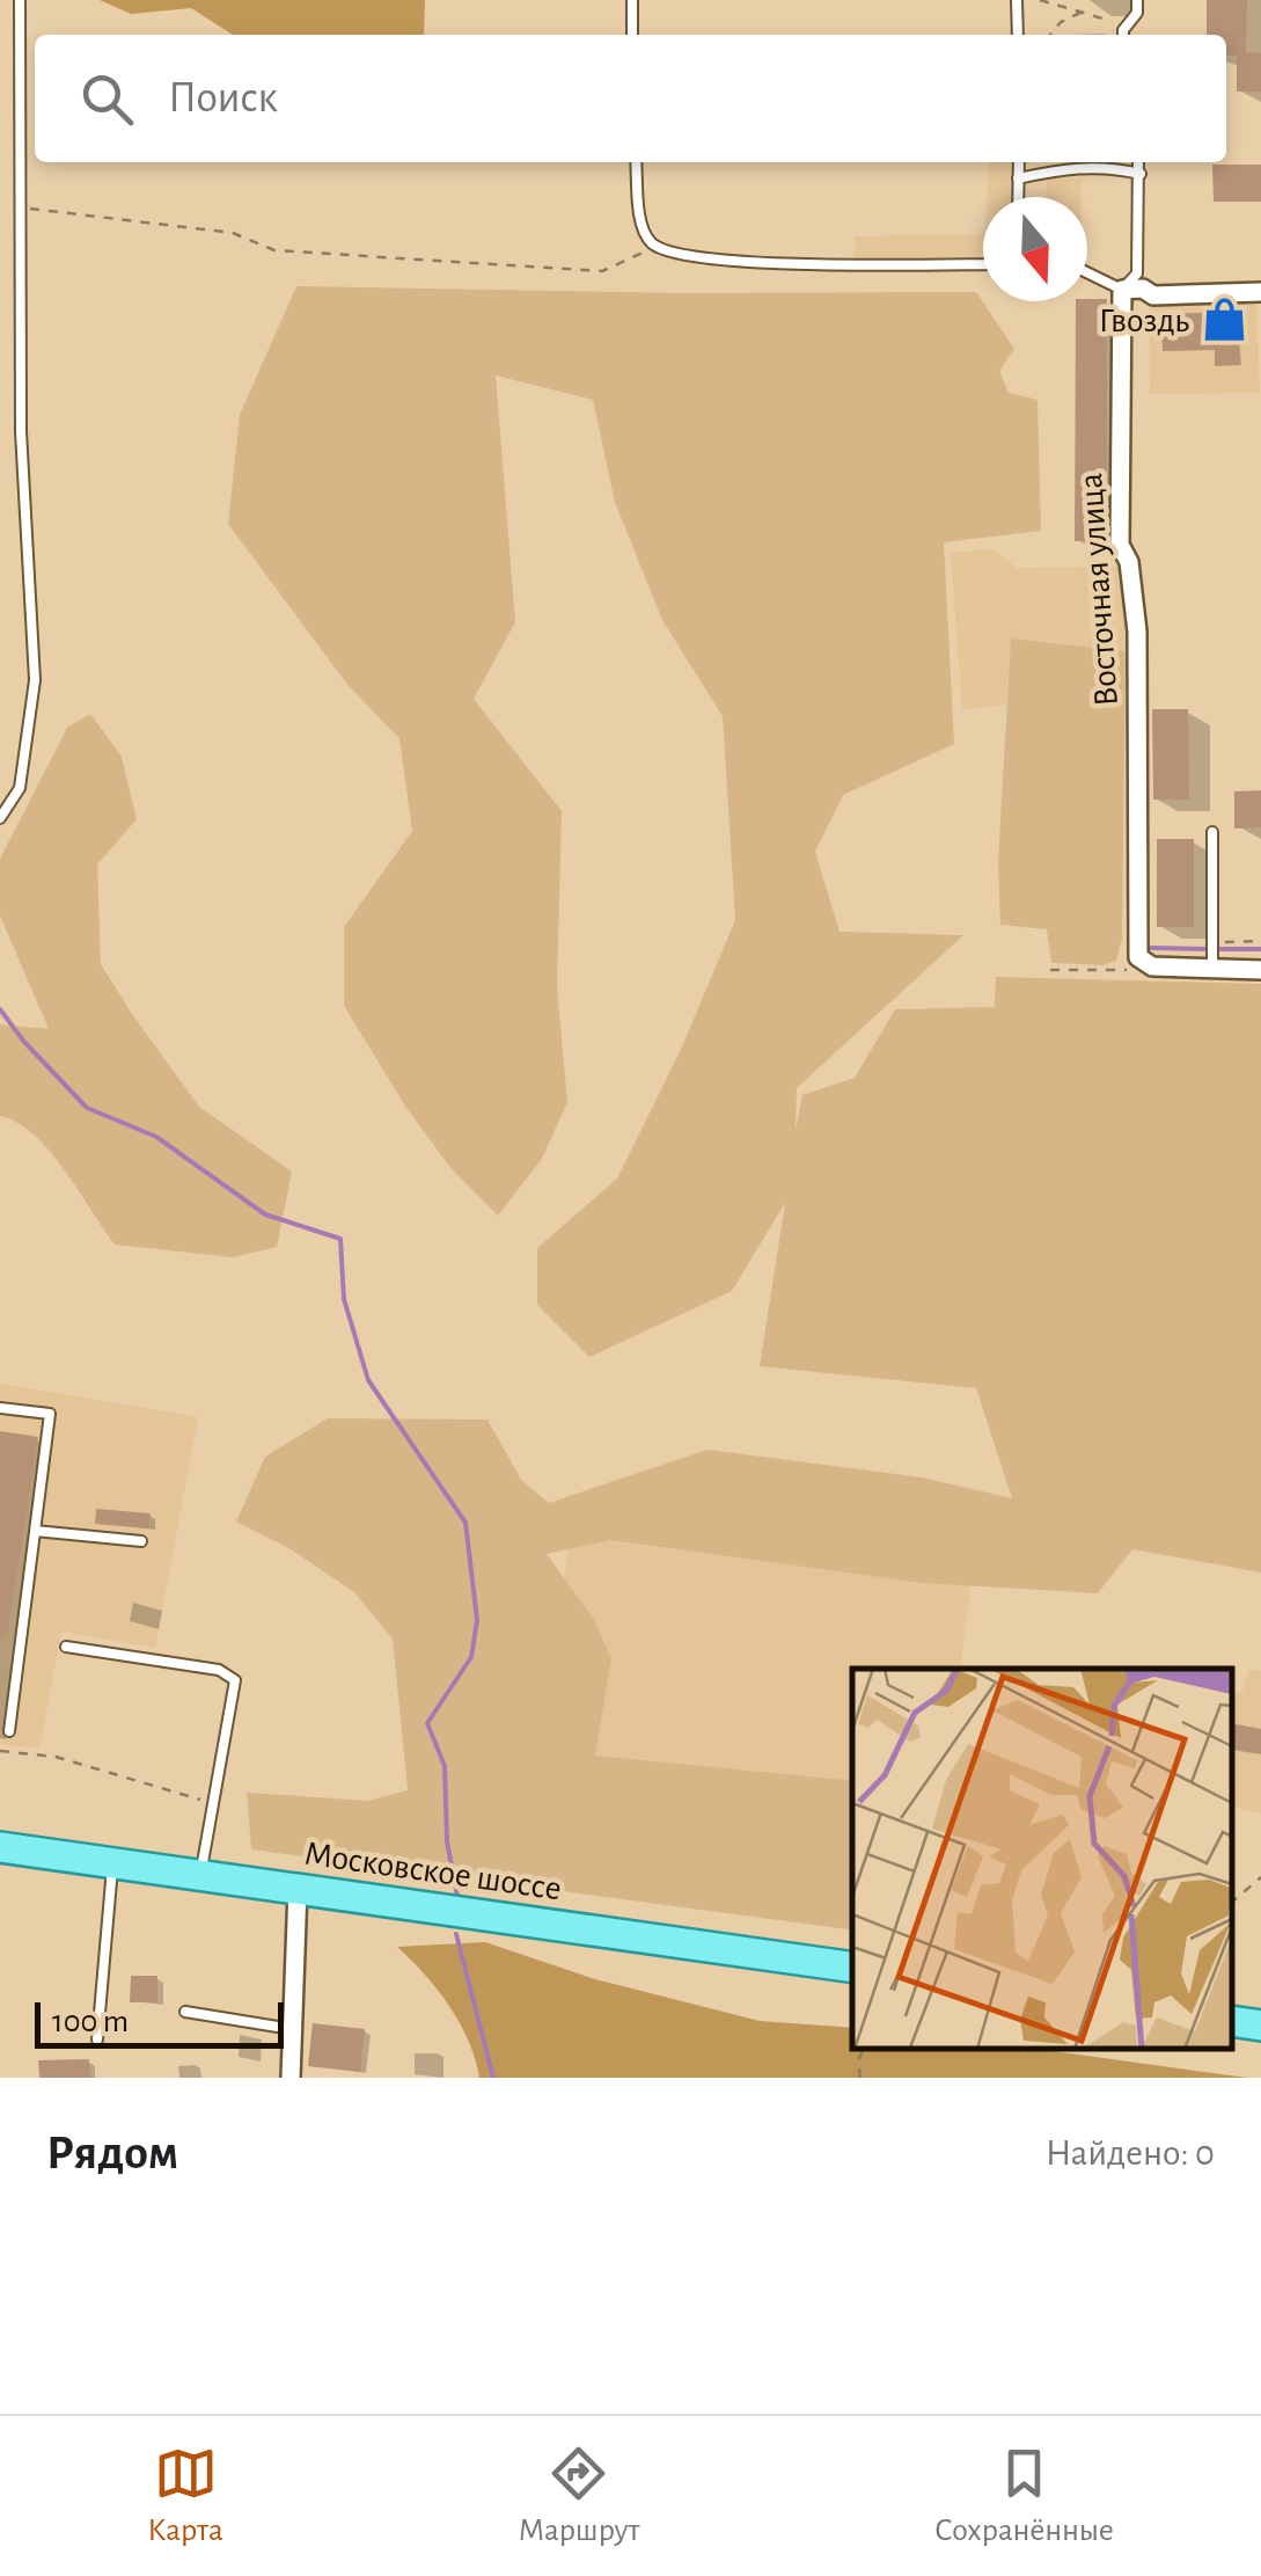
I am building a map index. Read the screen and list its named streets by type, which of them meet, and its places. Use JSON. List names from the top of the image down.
{
  "streets": {
    "main road": ["Московское шоссе"],
    "street": ["Восточная улица"]
  },
  "places": {
    "shop": ["Гвоздь"]
  },
  "scale_bar": "100 m",
  "north": "bottom",
  "page": {
    "search": "Поиск",
    "scale": "100 m",
    "heading": ["Рядом", "Найдено: 0"],
    "nav": ["Карта", "Маршрут", "Сохранённые"]
  }
}
